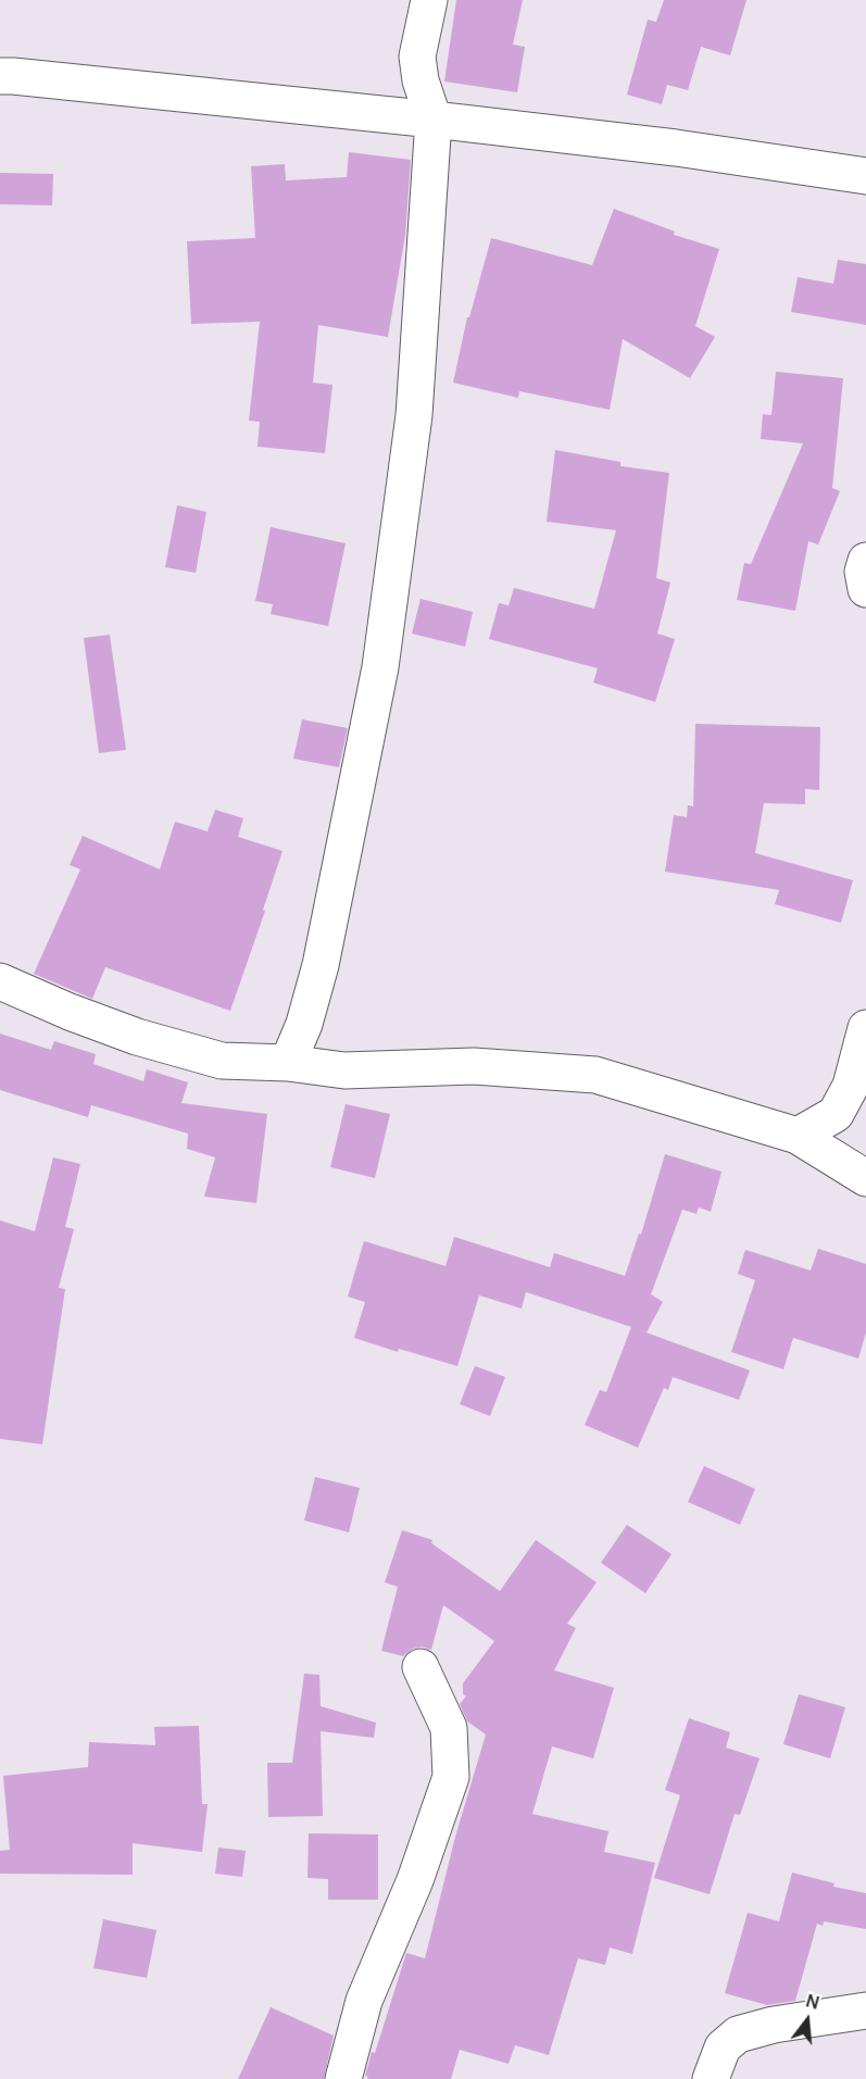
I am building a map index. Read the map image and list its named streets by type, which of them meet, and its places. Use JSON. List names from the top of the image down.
{
  "north": "top"
}
